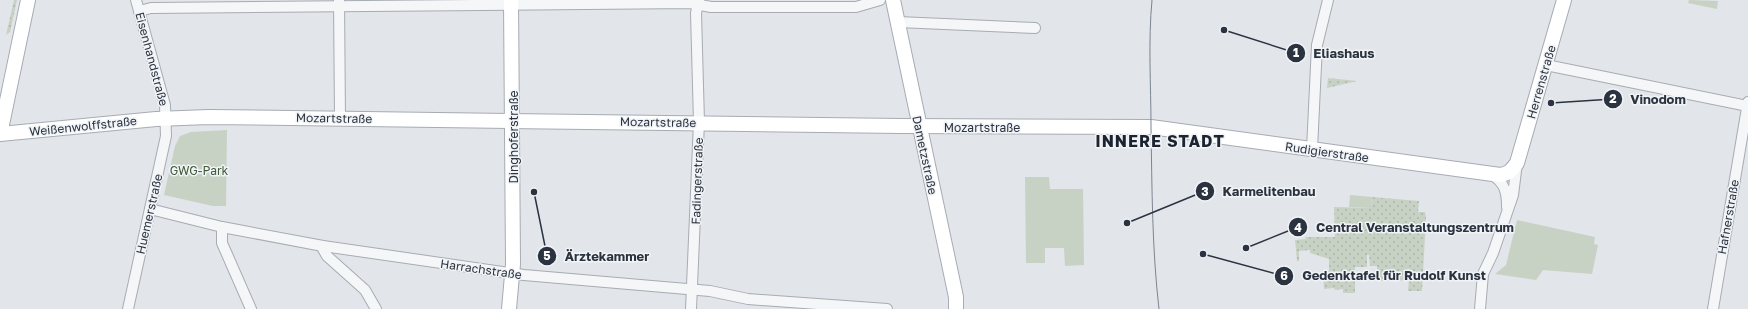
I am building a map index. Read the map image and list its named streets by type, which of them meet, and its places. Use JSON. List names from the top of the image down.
{
  "streets": {
    "street": [
      "Eisenhandstraße",
      "Herrenstraße",
      "Mozartstraße",
      "Weißenwolffstraße",
      "Dinghoferstraße",
      "Rudigierstraße",
      "Dametzstraße",
      "Fadingerstraße",
      "Huemerstraße",
      "Hafnerstraße",
      "Harrachstraße"
    ]
  },
  "crossings": [
    ["Eisenhandstraße", "Mozartstraße"],
    ["Eisenhandstraße", "Weißenwolffstraße"],
    ["Eisenhandstraße", "Huemerstraße"],
    ["Herrenstraße", "Rudigierstraße"],
    ["Mozartstraße", "Weißenwolffstraße"],
    ["Mozartstraße", "Dinghoferstraße"],
    ["Mozartstraße", "Rudigierstraße"],
    ["Mozartstraße", "Dametzstraße"],
    ["Mozartstraße", "Fadingerstraße"],
    ["Mozartstraße", "Huemerstraße"],
    ["Weißenwolffstraße", "Huemerstraße"],
    ["Dinghoferstraße", "Harrachstraße"],
    ["Fadingerstraße", "Harrachstraße"],
    ["Huemerstraße", "Harrachstraße"]
  ],
  "districts": ["INNERE STADT"],
  "parks": ["GWG-Park"],
  "places": [
    "Eliashaus",
    "Vinodom",
    "Ärztekammer",
    "Karmelitenbau",
    "Central Veranstaltungszentrum",
    "Gedenktafel für Rudolf Kunst"
  ]
}
